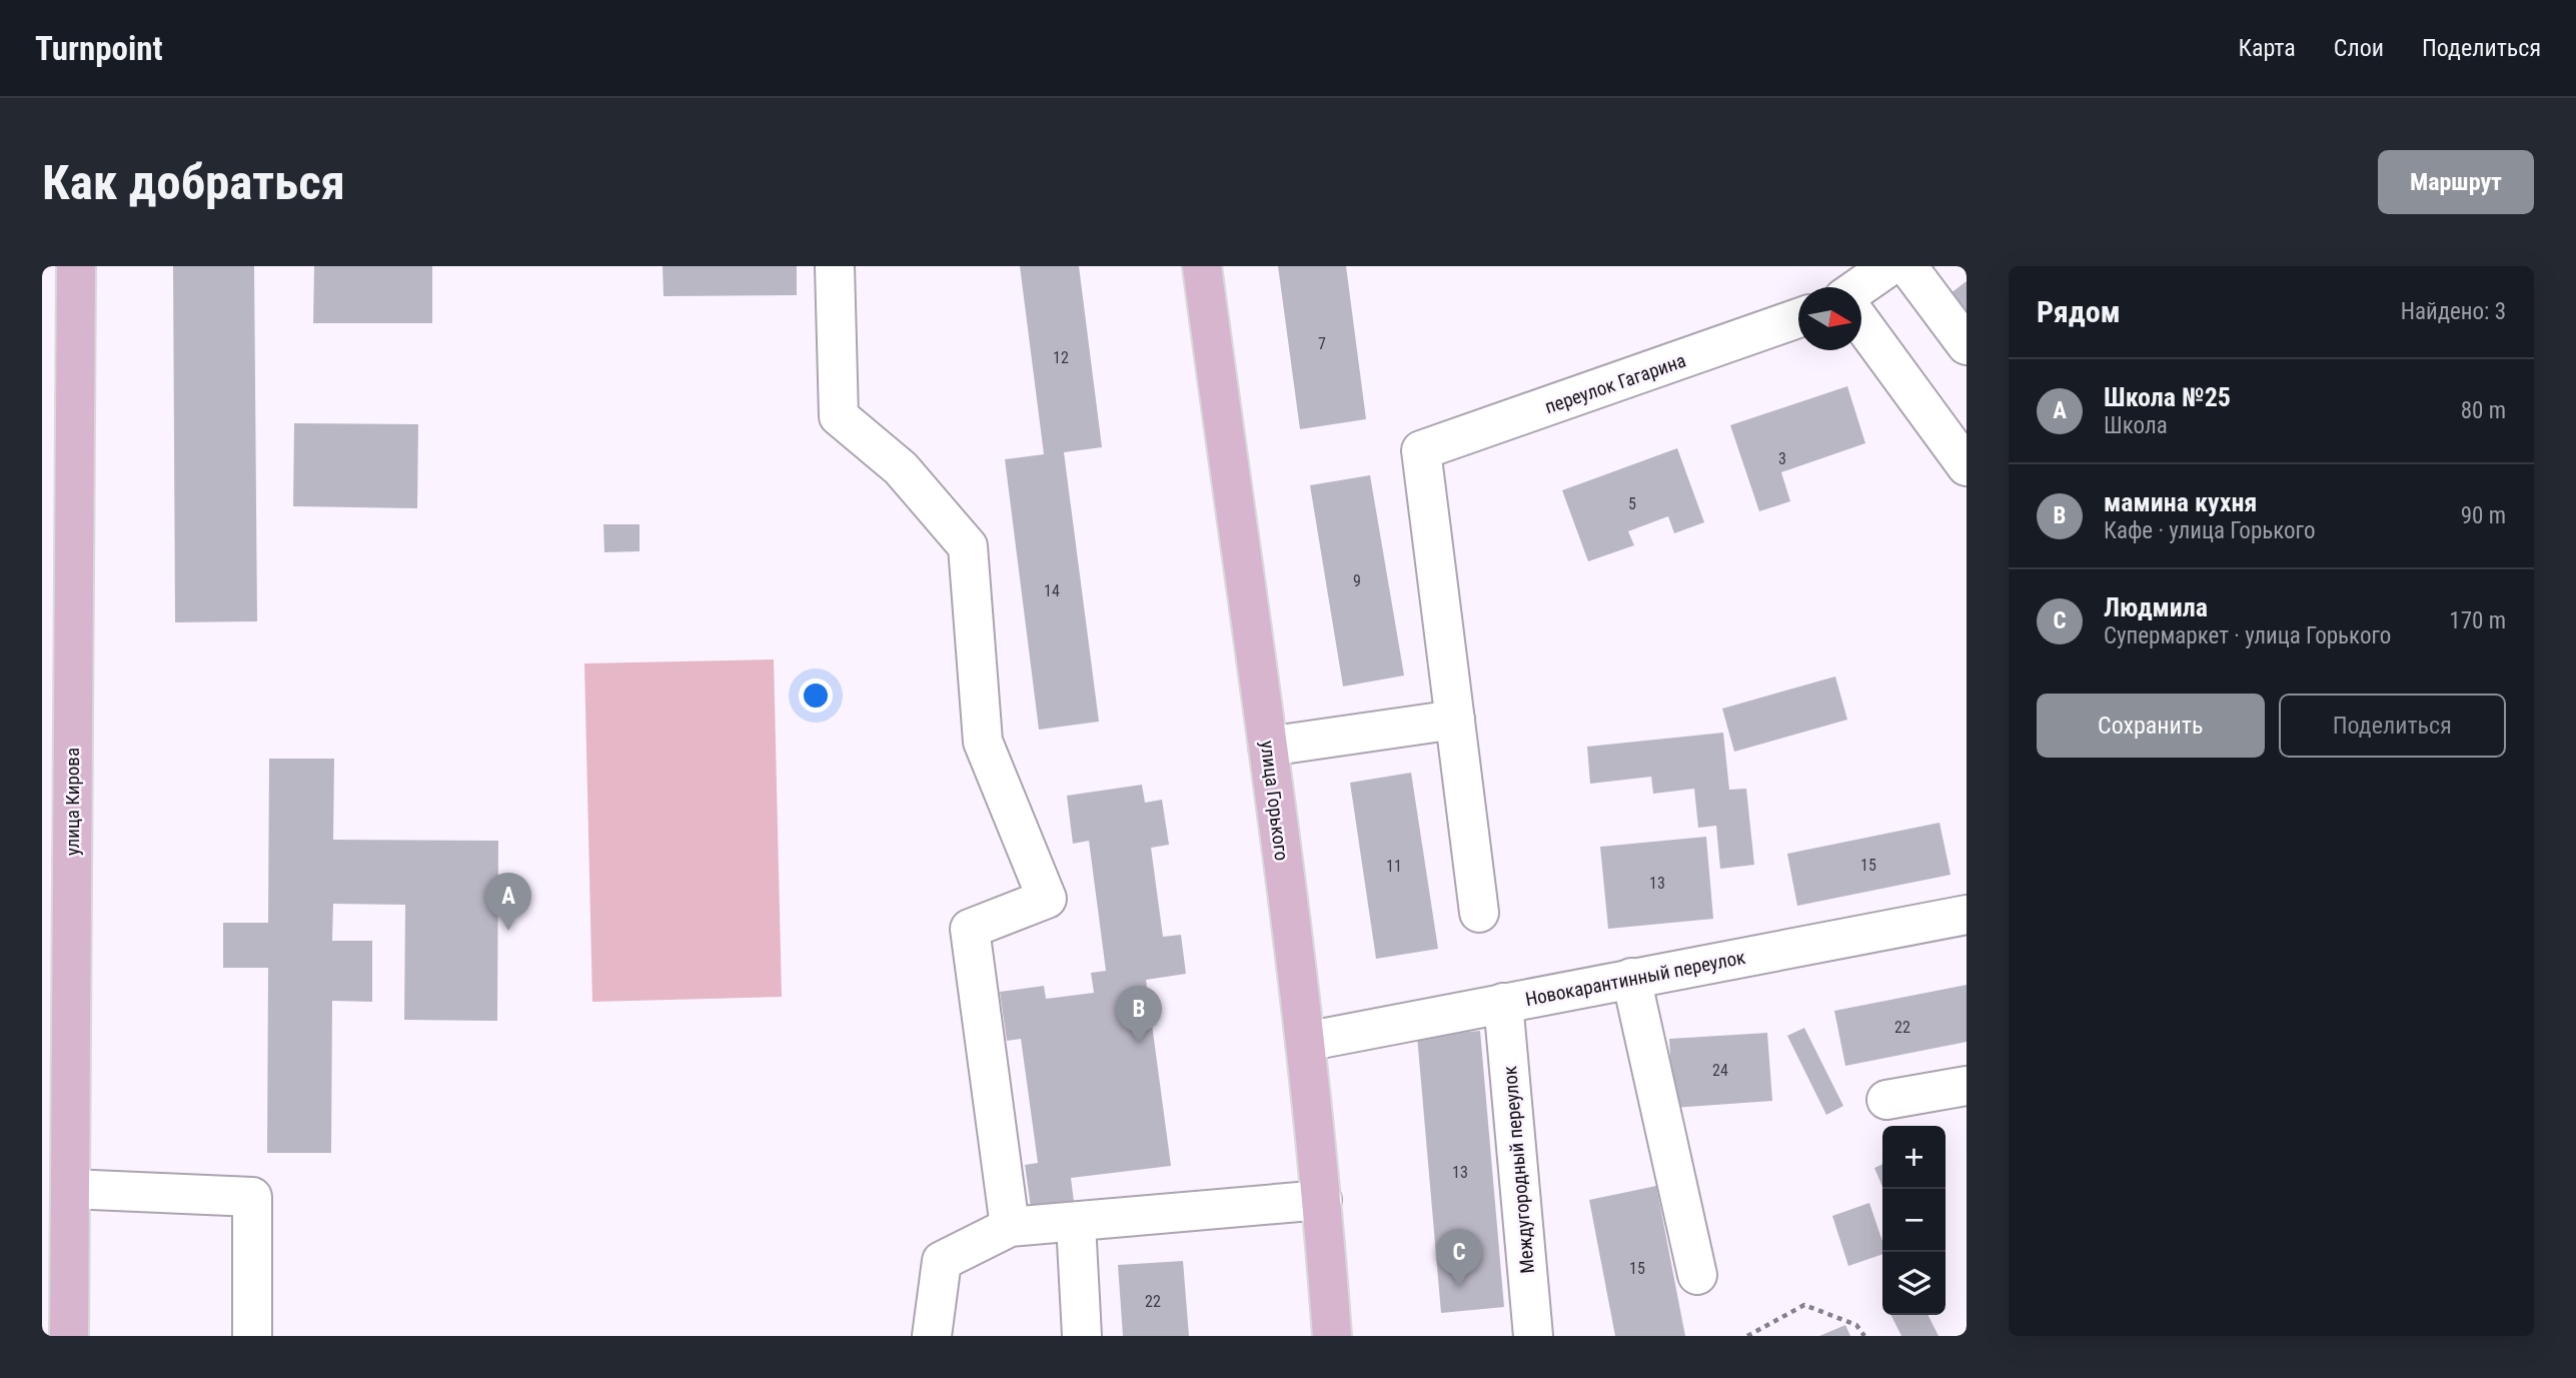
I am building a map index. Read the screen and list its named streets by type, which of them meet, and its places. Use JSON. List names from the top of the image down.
{
  "streets": {
    "main road": ["улица Горького", "улица Кирова"],
    "lane": ["переулок Гагарина", "Новокарантинный переулок", "Междугородный переулок"]
  },
  "crossings": [
    ["улица Горького", "Новокарантинный переулок"],
    ["Новокарантинный переулок", "Междугородный переулок"]
  ],
  "house_numbers": [
    "7",
    "12",
    "3",
    "5",
    "9",
    "14",
    "15",
    "11",
    "13",
    "22",
    "24",
    "13",
    "15",
    "22"
  ],
  "north": "right",
  "page": {
    "header": "Turnpoint",
    "nav": ["Карта", "Слои", "Поделиться"],
    "buttons": [
      "Маршрут",
      ["Сохранить", "Поделиться"]
    ],
    "title": "Как добраться",
    "heading": ["Рядом", "Найдено: 3"],
    "list": [
      {
        "mark": "A",
        "name": "Школа №25",
        "note": "Школа",
        "value": "80 m"
      },
      {
        "mark": "B",
        "name": "мамина кухня",
        "note": "Кафе · улица Горького",
        "value": "90 m"
      },
      {
        "mark": "C",
        "name": "Людмила",
        "note": "Супермаркет · улица Горького",
        "value": "170 m"
      }
    ],
    "pins": ["A", "B", "C"],
    "map_buttons": ["+", "−"]
  }
}
